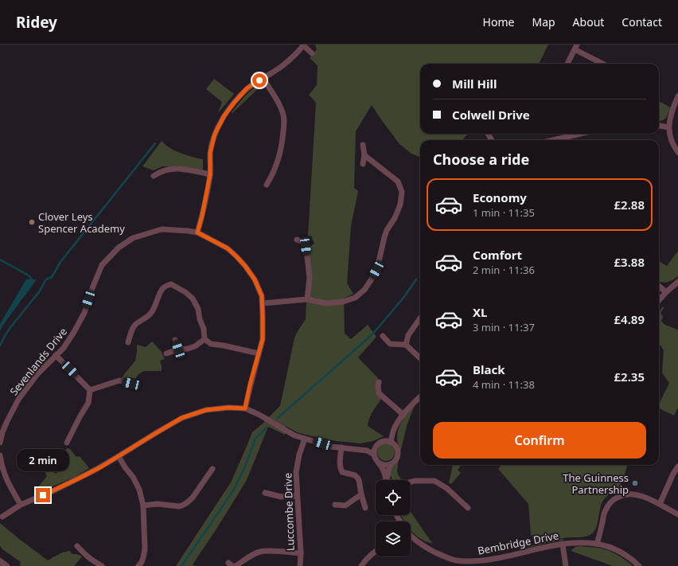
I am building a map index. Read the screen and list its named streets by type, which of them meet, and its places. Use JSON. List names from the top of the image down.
{
  "streets": {
    "street": ["Sevenlands Drive", "Luccombe Drive", "Bembridge Drive"]
  },
  "places": ["Clover Leys Spencer Academy", "The Guinness Partnership"],
  "page": {
    "header": "Ridey",
    "nav": [
      "Home",
      "Map",
      "About",
      "Contact"
    ],
    "banner": ["Mill Hill", "Colwell Drive"],
    "heading": "Choose a ride",
    "list": [
      {
        "name": "Economy",
        "note": "1 min · 11:35",
        "value": "£2.88"
      },
      {
        "name": "Comfort",
        "note": "2 min · 11:36",
        "value": "£3.88"
      },
      {
        "name": "XL",
        "note": "3 min · 11:37",
        "value": "£4.89"
      },
      {
        "name": "Black",
        "note": "4 min · 11:38",
        "value": "£2.35"
      }
    ],
    "buttons": "Confirm",
    "bubble": "2 min"
  }
}
